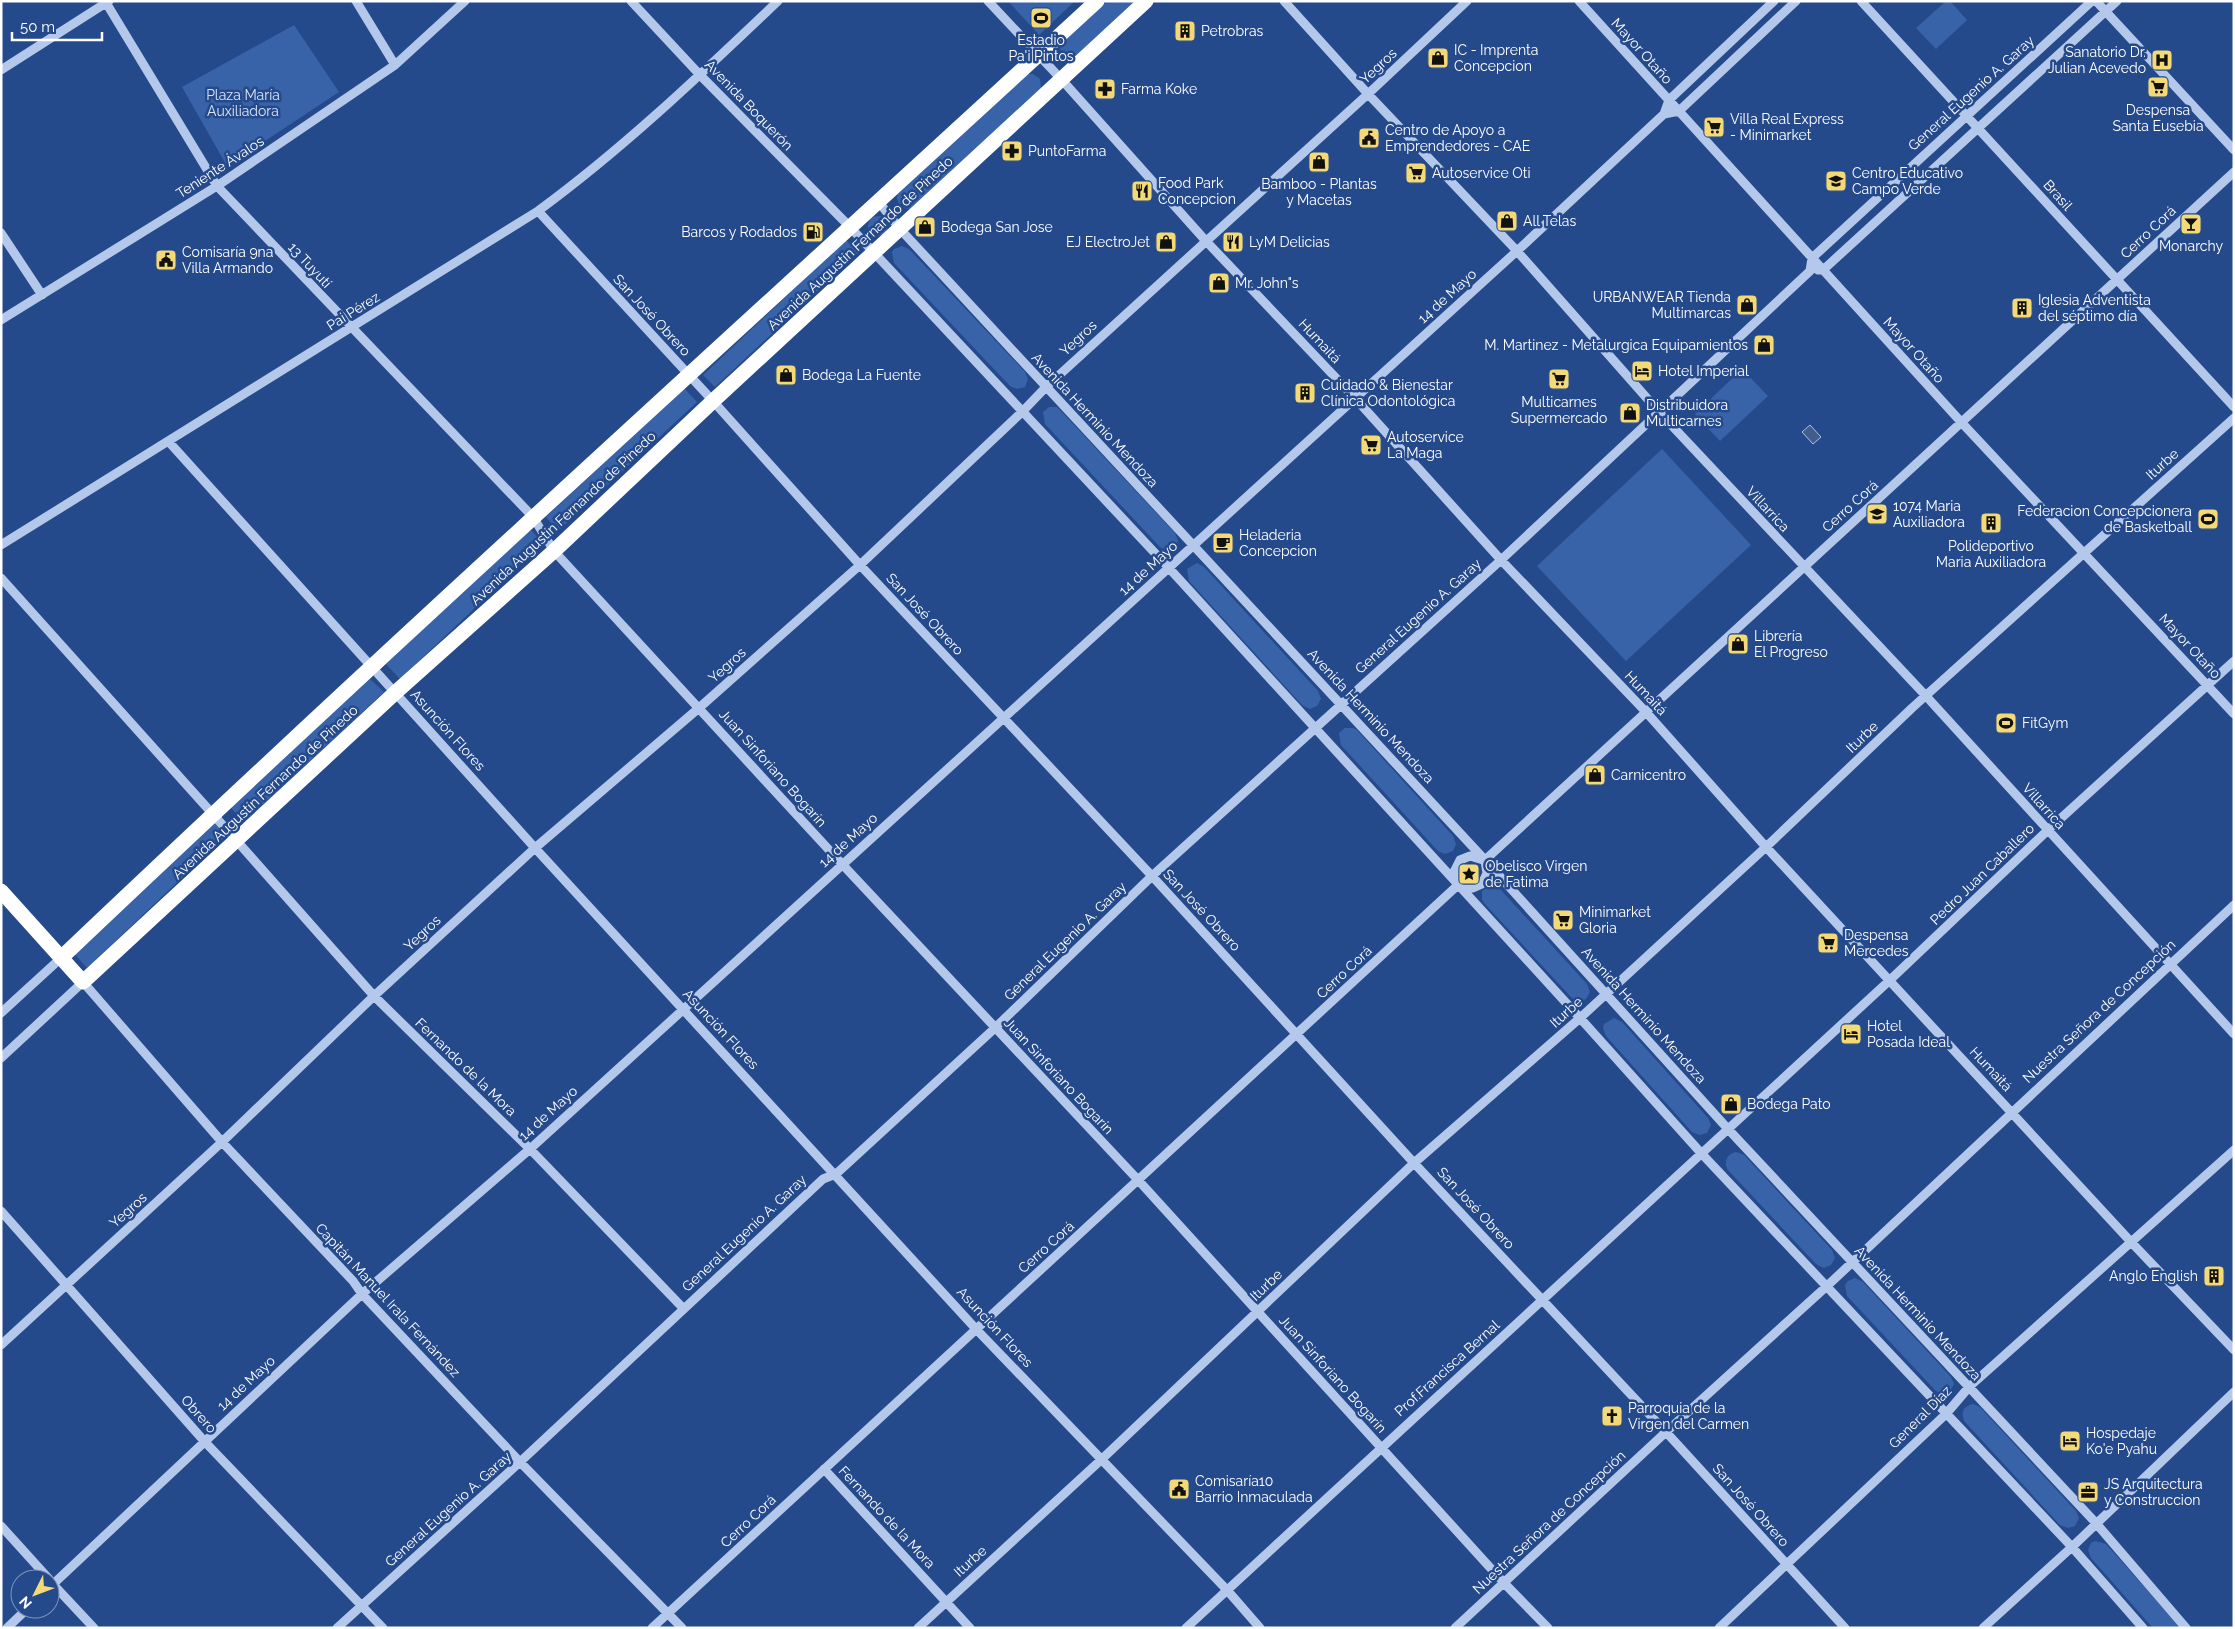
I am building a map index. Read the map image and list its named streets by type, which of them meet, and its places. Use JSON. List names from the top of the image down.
{
  "streets": {
    "highway": ["Avenida Augustín Fernando de Pinedo"],
    "street": [
      "Mayor Otaño",
      "Yegros",
      "General Eugenio A. Garay",
      "Avenida Boquerón",
      "Teniente Ávalos",
      "Brasil",
      "Cerro Corá",
      "13 Tuyutí",
      "14 de Mayo",
      "Pai Pérez",
      "San José Obrero",
      "Humaitá",
      "Avenida Herminio Mendoza",
      "Iturbe",
      "Villarrica",
      "Asunción Flores",
      "Juan Sinforiano Bogarín",
      "Pedro Juan Caballero",
      "Nuestra Señora de Concepción",
      "Fernando de la Mora",
      "Capitán Manuel Irala Fernández",
      "Prof.Francisca Bernal",
      "Obrero",
      "General Díaz"
    ]
  },
  "crossings": [
    ["Mayor Otaño", "General Eugenio A. Garay"],
    ["Mayor Otaño", "Cerro Corá"],
    ["Mayor Otaño", "Iturbe"],
    ["Mayor Otaño", "Pedro Juan Caballero"],
    ["Yegros", "San José Obrero"],
    ["Yegros", "Humaitá"],
    ["Yegros", "Avenida Herminio Mendoza"],
    ["Yegros", "Villarrica"],
    ["Yegros", "Asunción Flores"],
    ["Yegros", "Juan Sinforiano Bogarín"],
    ["Yegros", "Fernando de la Mora"],
    ["Yegros", "Capitán Manuel Irala Fernández"],
    ["Yegros", "Obrero"],
    ["General Eugenio A. Garay", "Brasil"],
    ["General Eugenio A. Garay", "San José Obrero"],
    ["General Eugenio A. Garay", "Humaitá"],
    ["General Eugenio A. Garay", "Avenida Herminio Mendoza"],
    ["General Eugenio A. Garay", "Villarrica"],
    ["General Eugenio A. Garay", "Asunción Flores"],
    ["General Eugenio A. Garay", "Juan Sinforiano Bogarín"],
    ["General Eugenio A. Garay", "Fernando de la Mora"],
    ["General Eugenio A. Garay", "Capitán Manuel Irala Fernández"],
    ["General Eugenio A. Garay", "Obrero"],
    ["Avenida Boquerón", "Avenida Augustín Fernando de Pinedo"],
    ["Avenida Boquerón", "Pai Pérez"],
    ["Teniente Ávalos", "13 Tuyutí"],
    ["Brasil", "Cerro Corá"],
    ["Cerro Corá", "San José Obrero"],
    ["Cerro Corá", "Humaitá"],
    ["Cerro Corá", "Avenida Herminio Mendoza"],
    ["Cerro Corá", "Villarrica"],
    ["Cerro Corá", "Asunción Flores"],
    ["Cerro Corá", "Juan Sinforiano Bogarín"],
    ["Cerro Corá", "Fernando de la Mora"],
    ["Cerro Corá", "Capitán Manuel Irala Fernández"],
    ["Avenida Augustín Fernando de Pinedo", "13 Tuyutí"],
    ["Avenida Augustín Fernando de Pinedo", "San José Obrero"],
    ["Avenida Augustín Fernando de Pinedo", "Humaitá"],
    ["Avenida Augustín Fernando de Pinedo", "Avenida Herminio Mendoza"],
    ["Avenida Augustín Fernando de Pinedo", "Asunción Flores"],
    ["Avenida Augustín Fernando de Pinedo", "Juan Sinforiano Bogarín"],
    ["Avenida Augustín Fernando de Pinedo", "Fernando de la Mora"],
    ["Avenida Augustín Fernando de Pinedo", "Capitán Manuel Irala Fernández"],
    ["13 Tuyutí", "Pai Pérez"],
    ["13 Tuyutí", "Juan Sinforiano Bogarín"],
    ["14 de Mayo", "San José Obrero"],
    ["14 de Mayo", "Humaitá"],
    ["14 de Mayo", "Avenida Herminio Mendoza"],
    ["14 de Mayo", "Villarrica"],
    ["14 de Mayo", "Asunción Flores"],
    ["14 de Mayo", "Juan Sinforiano Bogarín"],
    ["14 de Mayo", "Fernando de la Mora"],
    ["14 de Mayo", "Capitán Manuel Irala Fernández"],
    ["14 de Mayo", "Obrero"],
    ["Pai Pérez", "San José Obrero"],
    ["Pai Pérez", "Asunción Flores"],
    ["San José Obrero", "Iturbe"],
    ["San José Obrero", "Nuestra Señora de Concepción"],
    ["San José Obrero", "Prof.Francisca Bernal"],
    ["San José Obrero", "General Díaz"],
    ["Humaitá", "Iturbe"],
    ["Humaitá", "Pedro Juan Caballero"],
    ["Humaitá", "Nuestra Señora de Concepción"],
    ["Humaitá", "General Díaz"],
    ["Avenida Herminio Mendoza", "Iturbe"],
    ["Avenida Herminio Mendoza", "Pedro Juan Caballero"],
    ["Avenida Herminio Mendoza", "Nuestra Señora de Concepción"],
    ["Avenida Herminio Mendoza", "Prof.Francisca Bernal"],
    ["Avenida Herminio Mendoza", "General Díaz"],
    ["Iturbe", "Villarrica"],
    ["Iturbe", "Asunción Flores"],
    ["Iturbe", "Juan Sinforiano Bogarín"],
    ["Iturbe", "Fernando de la Mora"],
    ["Villarrica", "Pedro Juan Caballero"],
    ["Villarrica", "Nuestra Señora de Concepción"],
    ["Asunción Flores", "Prof.Francisca Bernal"],
    ["Juan Sinforiano Bogarín", "Nuestra Señora de Concepción"],
    ["Juan Sinforiano Bogarín", "Prof.Francisca Bernal"],
    ["Pedro Juan Caballero", "Prof.Francisca Bernal"]
  ],
  "parks": ["Plaza María Auxiliadora"],
  "places": {
    "sports": ["Estadio Pa'i Pintos", "Federacion Concepcionera de Basketball", "FitGym"],
    "building": [
      "Petrobras",
      "Iglesia Adventista del séptimo día",
      "Cuidado & Bienestar Clínica Odontológica",
      "Polideportivo Maria Auxiliadora",
      "Anglo English"
    ],
    "shop": [
      "IC - Imprenta Concepcion",
      "Bamboo - Plantas y Macetas",
      "All Telas",
      "Bodega San Jose",
      "EJ ElectroJet",
      "Mr. John\"s",
      "URBANWEAR Tienda Multimarcas",
      "M. Martinez - Metalurgica Equipamientos",
      "Bodega La Fuente",
      "Distribuidora Multicarnes",
      "Librería El Progreso",
      "Carnicentro",
      "Bodega Pato"
    ],
    "hospital": ["Sanatorio Dr. Julian Acevedo"],
    "supermarket": [
      "Despensa Santa Eusebia",
      "Villa Real Express - Minimarket",
      "Autoservice Oti",
      "Multicarnes Supermercado",
      "Autoservice La Maga",
      "Minimarket Gloria",
      "Despensa Mercedes"
    ],
    "pharmacy": ["Farma Koke", "PuntoFarma"],
    "public building": ["Centro de Apoyo a Emprendedores - CAE", "Comisaría 9na Villa Armando", "Comisaría10 Barrio Inmaculada"],
    "school or university": ["Centro Educativo Campo Verde", "1074 Maria Auxiliadora"],
    "restaurant": ["Food Park Concepcion", "LyM Delicias"],
    "bar": ["Monarchy"],
    "fuel station": ["Barcos y Rodados"],
    "hotel": ["Hotel Imperial", "Hotel Posada Ideal", "Hospedaje Ko'e Pyahu"],
    "cafe": ["Heladeria Concepcion"],
    "place": ["Obelisco Virgen de Fatima"],
    "church": ["Parroquia de la Virgen del Carmen"],
    "office": ["JS Arquitectura y Construccion"]
  },
  "scale_bar": "50 m",
  "north": "bottom left"
}
